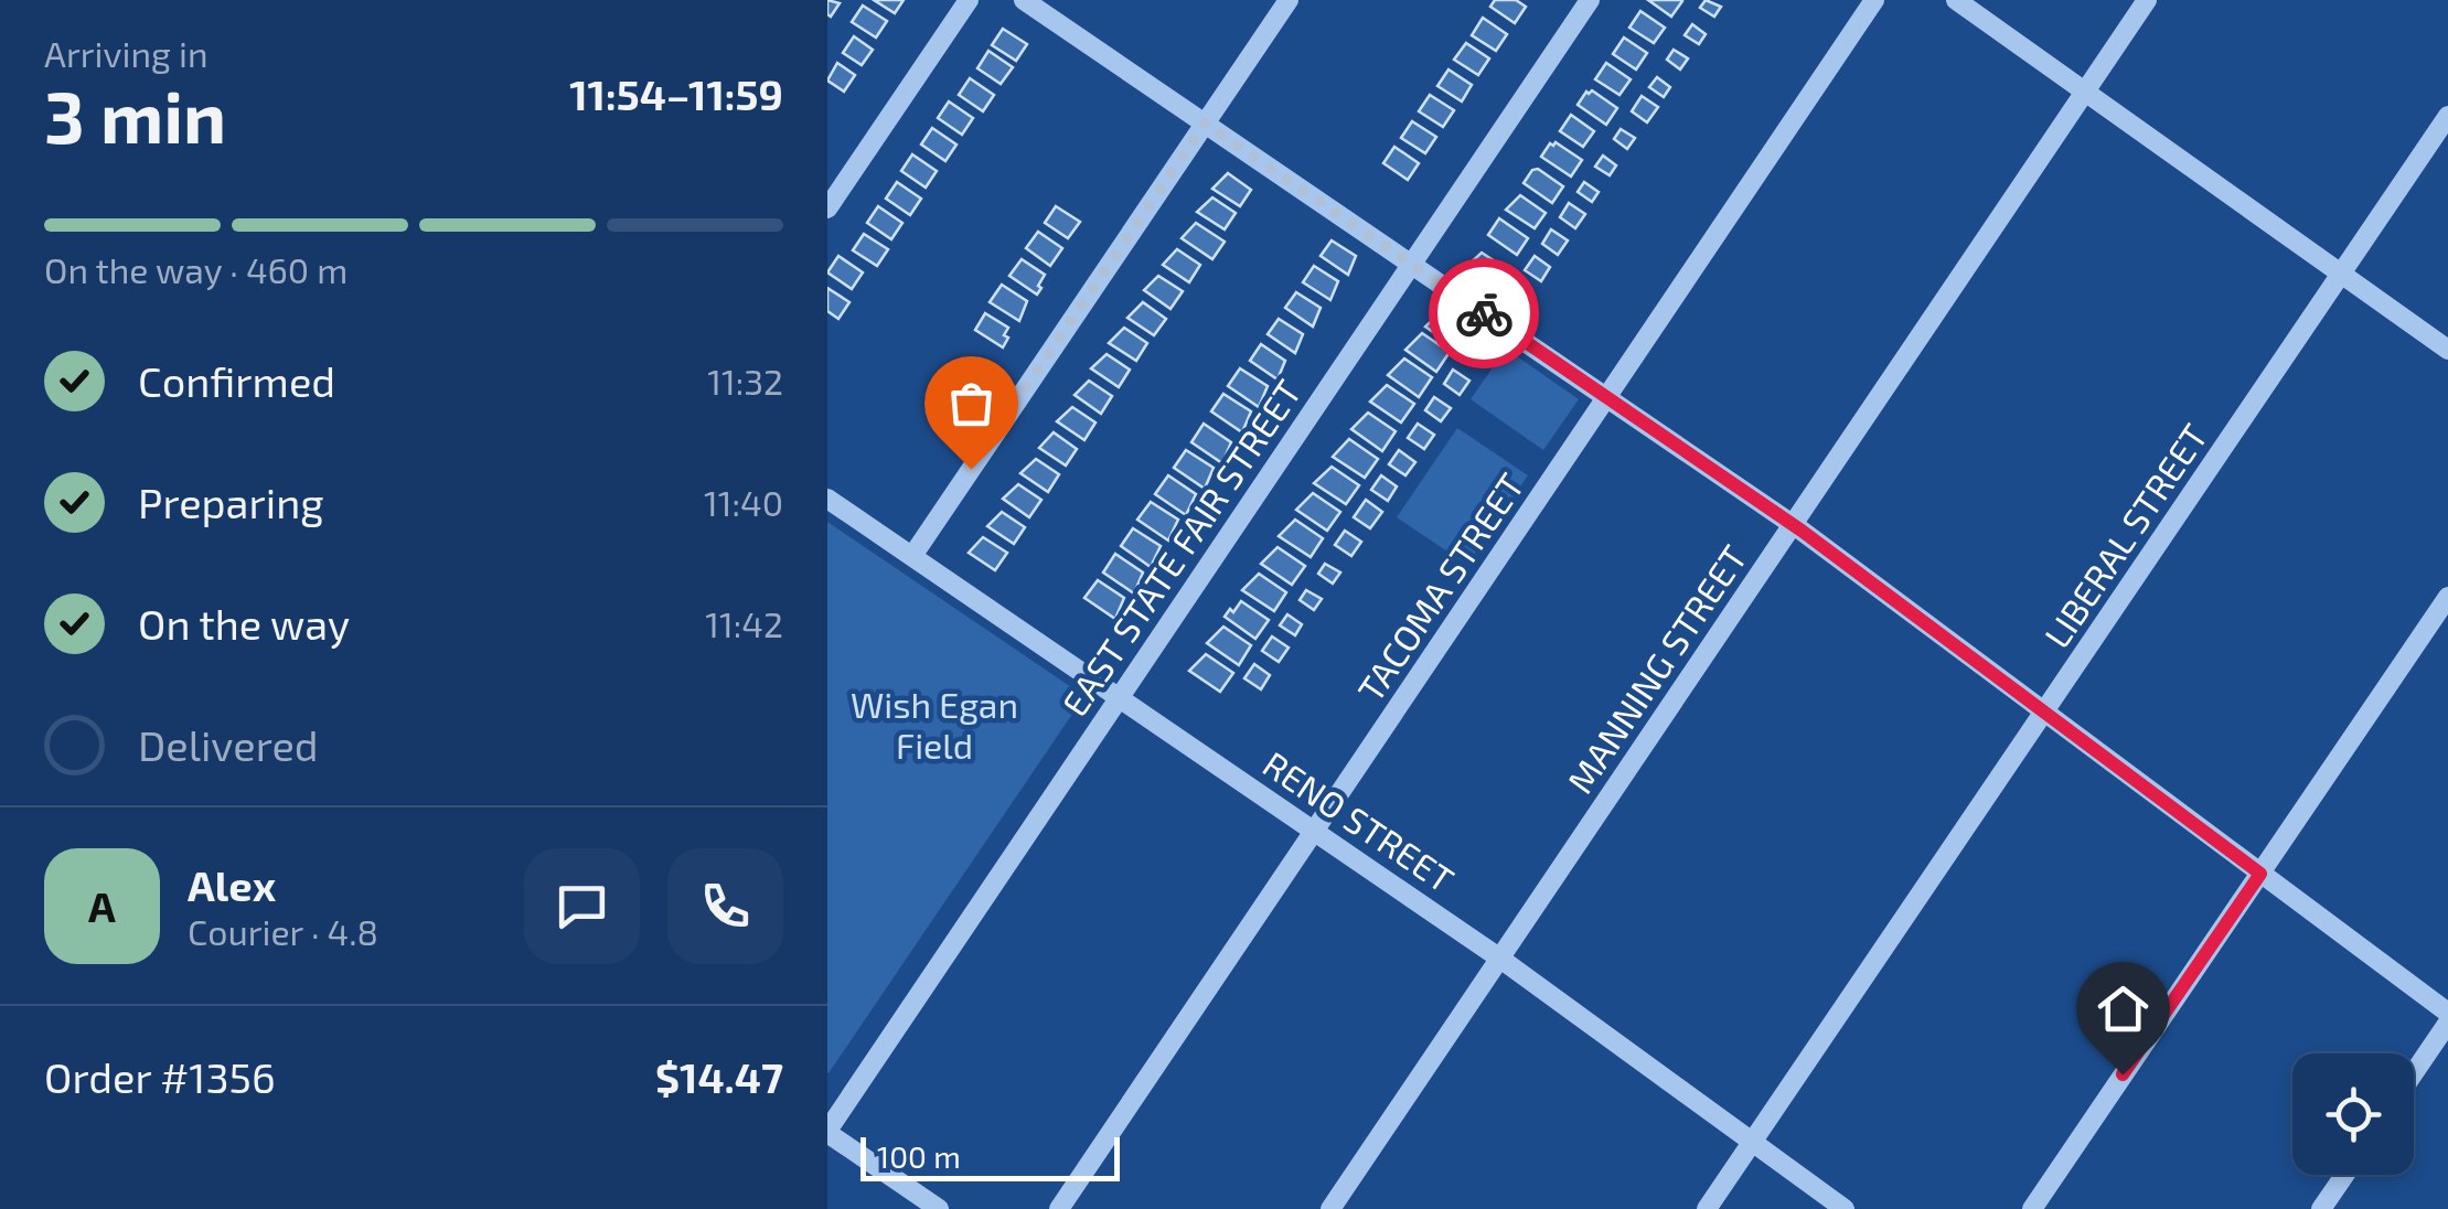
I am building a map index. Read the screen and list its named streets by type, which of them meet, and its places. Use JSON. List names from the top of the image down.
{
  "streets": {
    "street": [
      "LIBERAL STREET",
      "EAST STATE FAIR STREET",
      "TACOMA STREET",
      "MANNING STREET",
      "RENO STREET"
    ]
  },
  "crossings": [
    ["LIBERAL STREET", "RENO STREET"],
    ["EAST STATE FAIR STREET", "RENO STREET"],
    ["TACOMA STREET", "RENO STREET"],
    ["MANNING STREET", "RENO STREET"]
  ],
  "parks": ["Wish Egan Field"],
  "scale_bar": "100 m",
  "page": {
    "heading": ["3 min", "Arriving in", "11:54–11:59"],
    "panel": [
      "Alex",
      "Courier · 4.8",
      "Order #1356",
      "$14.47"
    ],
    "bar": "On the way · 460 m",
    "list": [
      ["Confirmed", "11:32"],
      ["Preparing", "11:40"],
      ["On the way", "11:42"],
      "Delivered"
    ],
    "round": "A",
    "scale": "100 m"
  }
}
